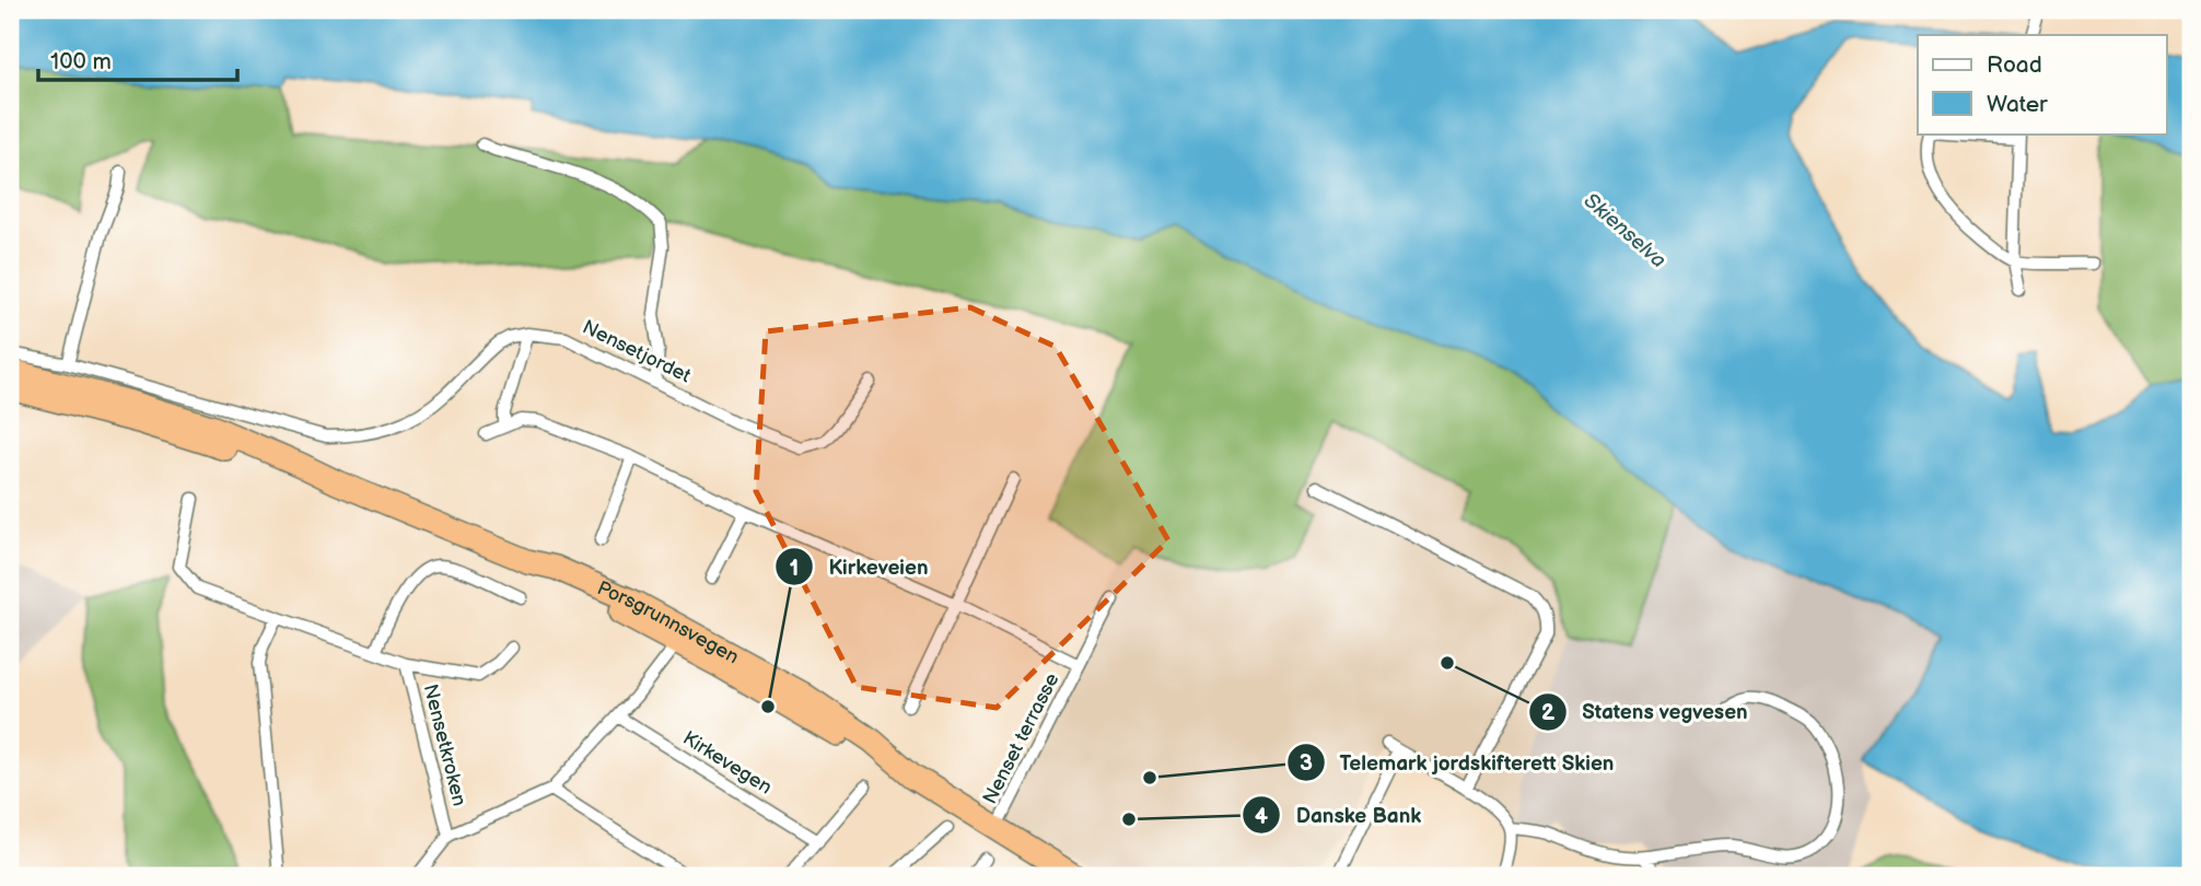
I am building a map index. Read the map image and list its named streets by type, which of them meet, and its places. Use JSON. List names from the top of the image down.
{
  "streets": {
    "highway": ["Porsgrunnsvegen"],
    "street": [
      "Nensetjordet",
      "Nenset terrasse",
      "Nensetkroken",
      "Kirkevegen"
    ]
  },
  "crossings": [
    ["Porsgrunnsvegen", "Nenset terrasse"]
  ],
  "water": ["Skienselva"],
  "places": [
    "Statens vegvesen",
    "Kirkeveien",
    "Telemark jordskifterett Skien",
    "Danske Bank"
  ],
  "legend": ["Road", "Water"],
  "scale_bar": "100 m"
}
